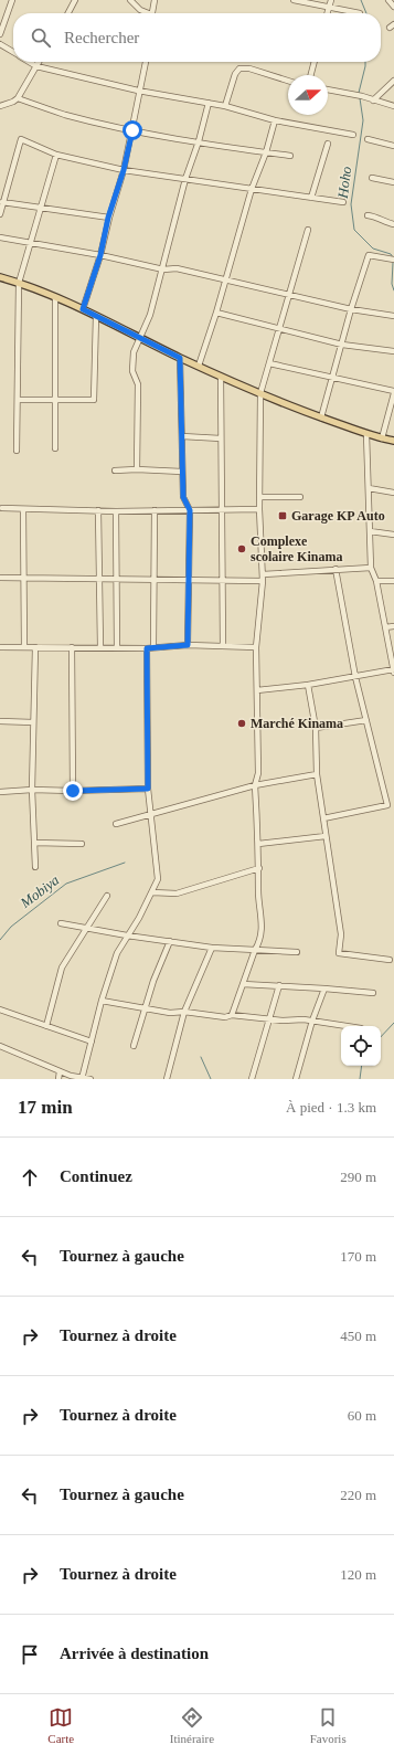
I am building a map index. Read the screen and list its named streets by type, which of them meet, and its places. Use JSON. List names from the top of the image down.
{
  "water": ["Hoho", "Mobiya"],
  "places": {
    "transit": ["Garage KP Auto"],
    "other": ["Complexe scolaire Kinama", "Marché Kinama"]
  },
  "north": "right",
  "page": {
    "search": "Rechercher",
    "heading": ["17 min", "À pied · 1.3 km"],
    "list": [
      ["Continuez", "290 m"],
      ["Tournez à gauche", "170 m"],
      ["Tournez à droite", "450 m"],
      ["Tournez à droite", "60 m"],
      ["Tournez à gauche", "220 m"],
      ["Tournez à droite", "120 m"],
      "Arrivée à destination"
    ],
    "nav": ["Carte", "Itinéraire", "Favoris"]
  }
}
